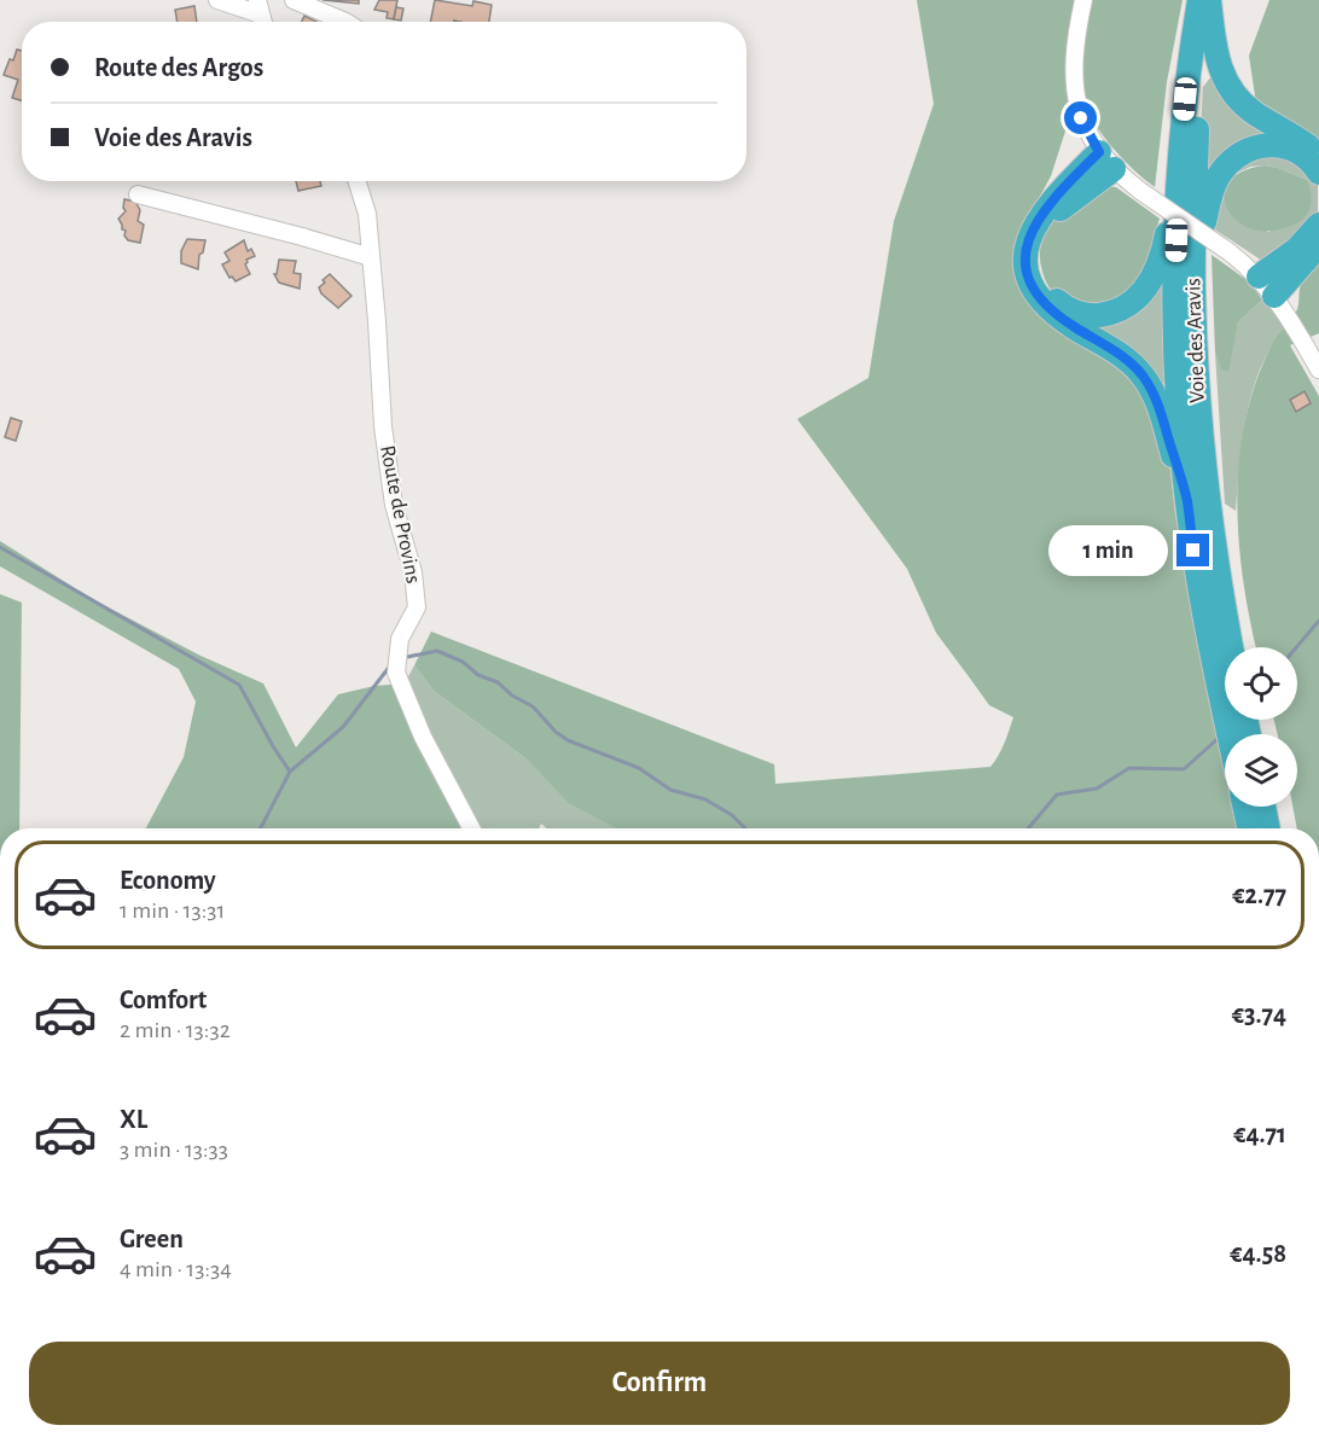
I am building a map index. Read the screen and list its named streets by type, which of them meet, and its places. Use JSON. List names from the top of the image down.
{
  "streets": {
    "highway": ["Voie des Aravis"],
    "street": ["Route de Provins"]
  },
  "page": {
    "banner": ["Route des Argos", "Voie des Aravis"],
    "bubble": "1 min",
    "list": [
      {
        "name": "Economy",
        "note": "1 min · 13:31",
        "value": "€2.77"
      },
      {
        "name": "Comfort",
        "note": "2 min · 13:32",
        "value": "€3.74"
      },
      {
        "name": "XL",
        "note": "3 min · 13:33",
        "value": "€4.71"
      },
      {
        "name": "Green",
        "note": "4 min · 13:34",
        "value": "€4.58"
      }
    ],
    "buttons": "Confirm"
  }
}
